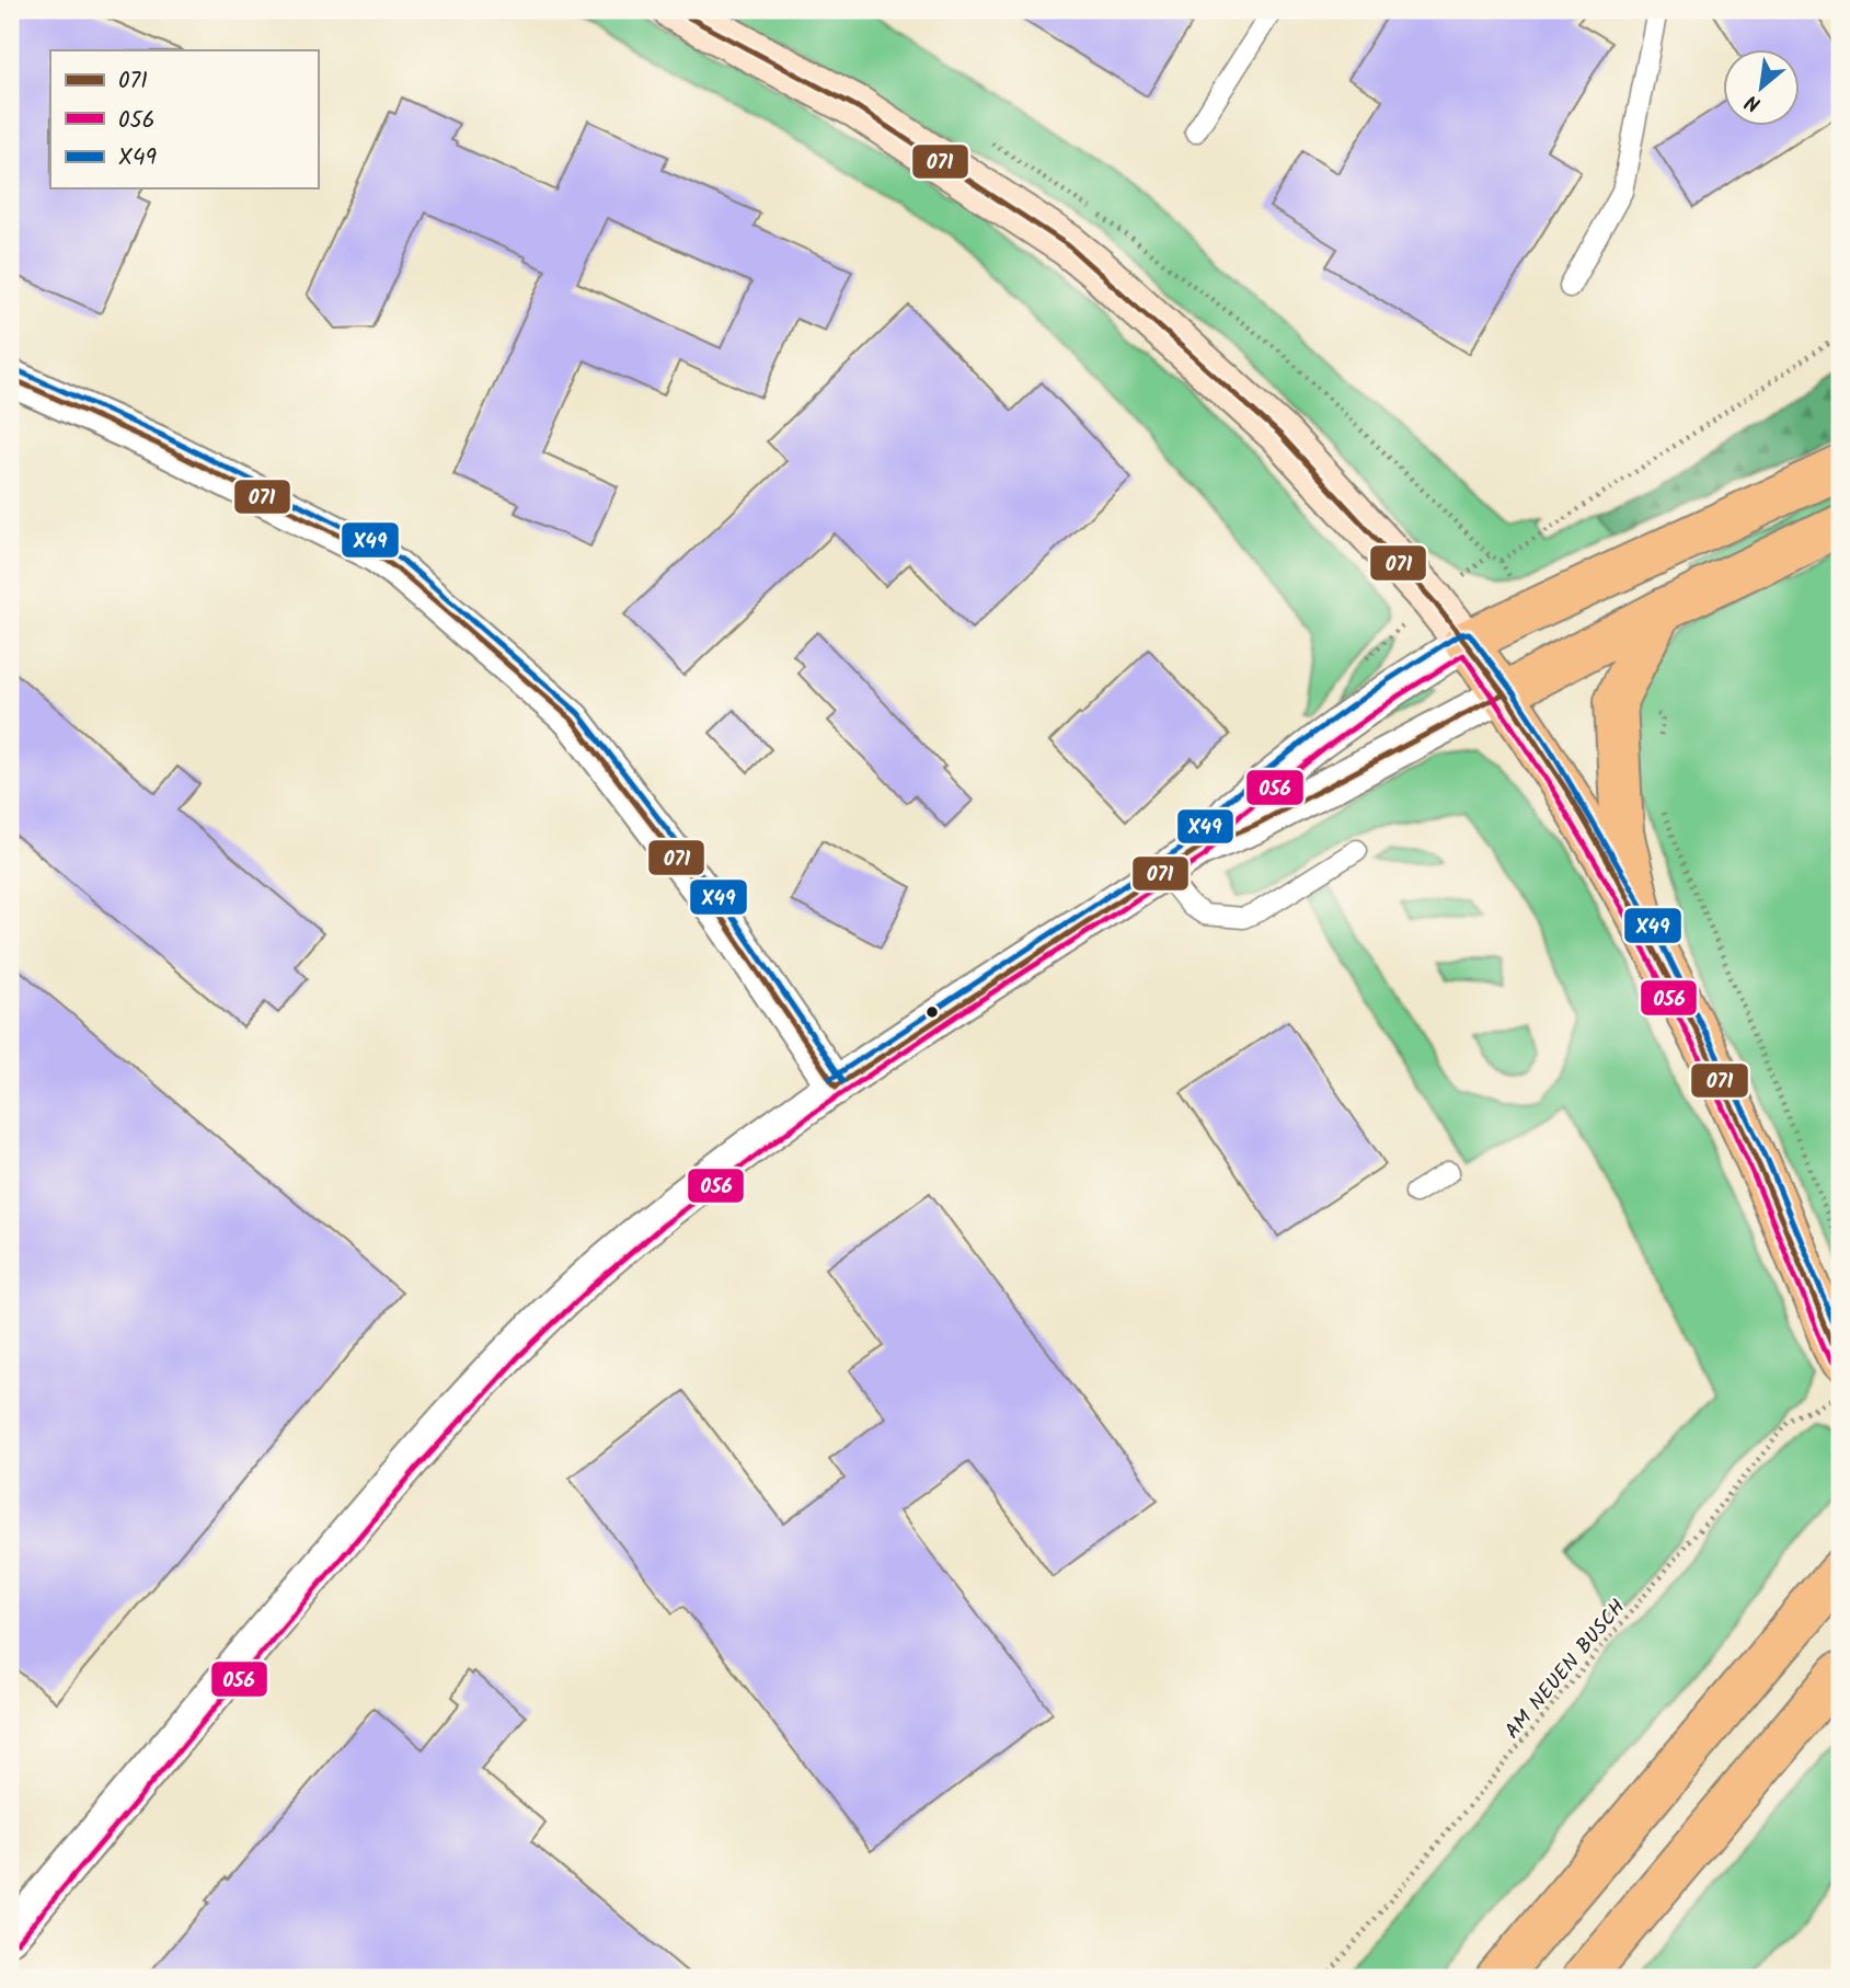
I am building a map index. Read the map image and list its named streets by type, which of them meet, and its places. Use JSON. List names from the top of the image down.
{
  "streets": {
    "path": ["AM NEUEN BUSCH"]
  },
  "lines": ["transit line 071", "transit line X49", "transit line 056"],
  "legend": ["071", "056", "X49"],
  "north": "bottom left"
}
